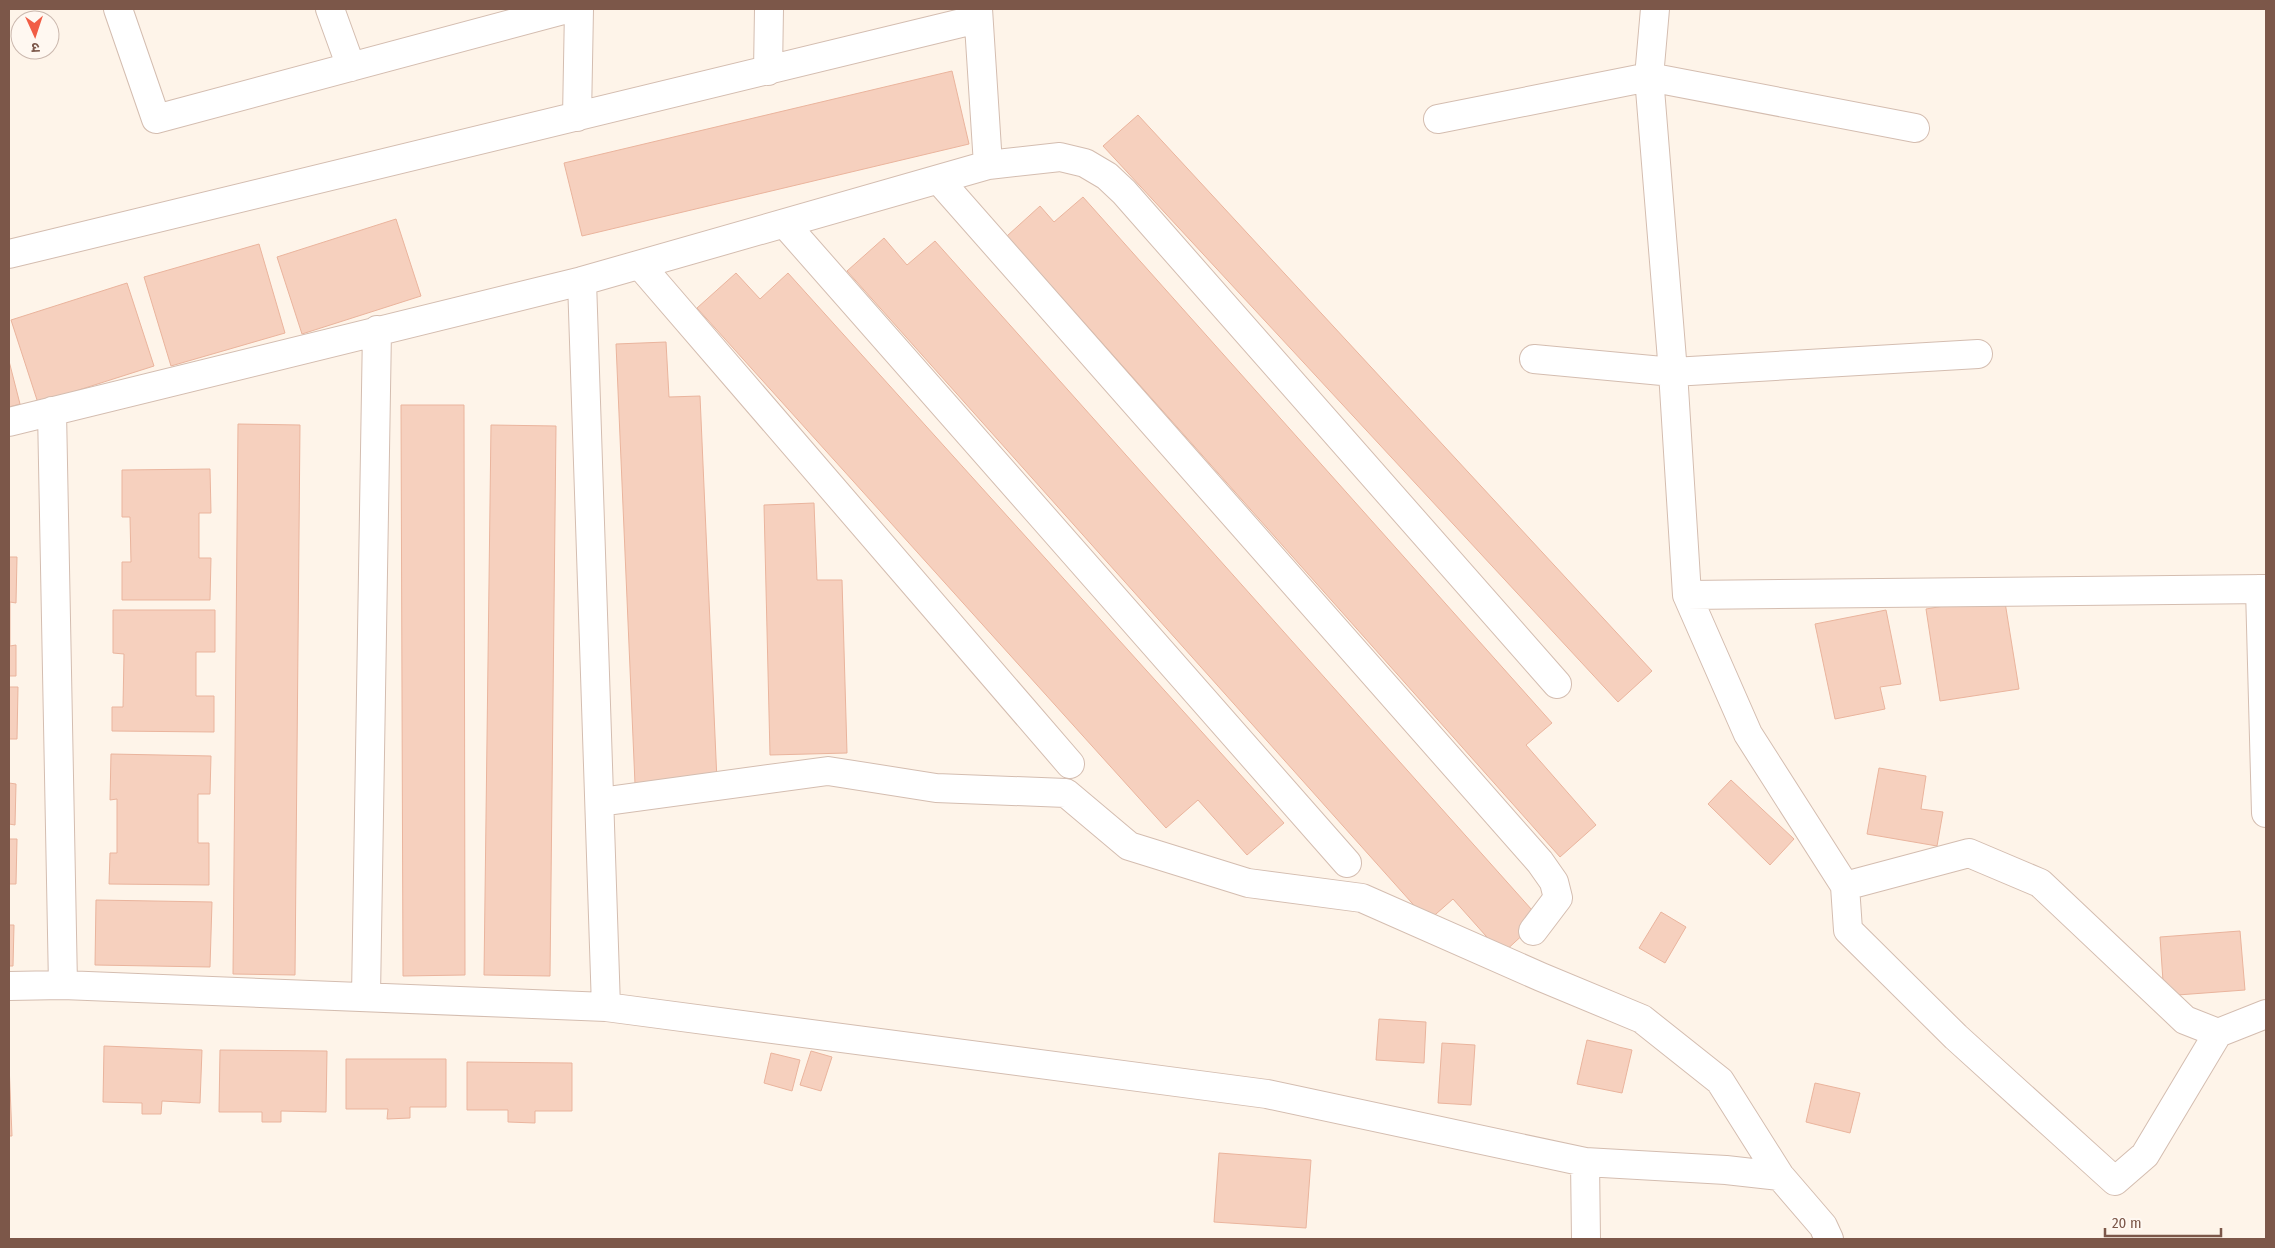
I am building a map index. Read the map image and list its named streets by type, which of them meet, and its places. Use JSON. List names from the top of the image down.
{
  "scale_bar": "20 m",
  "north": "bottom"
}
